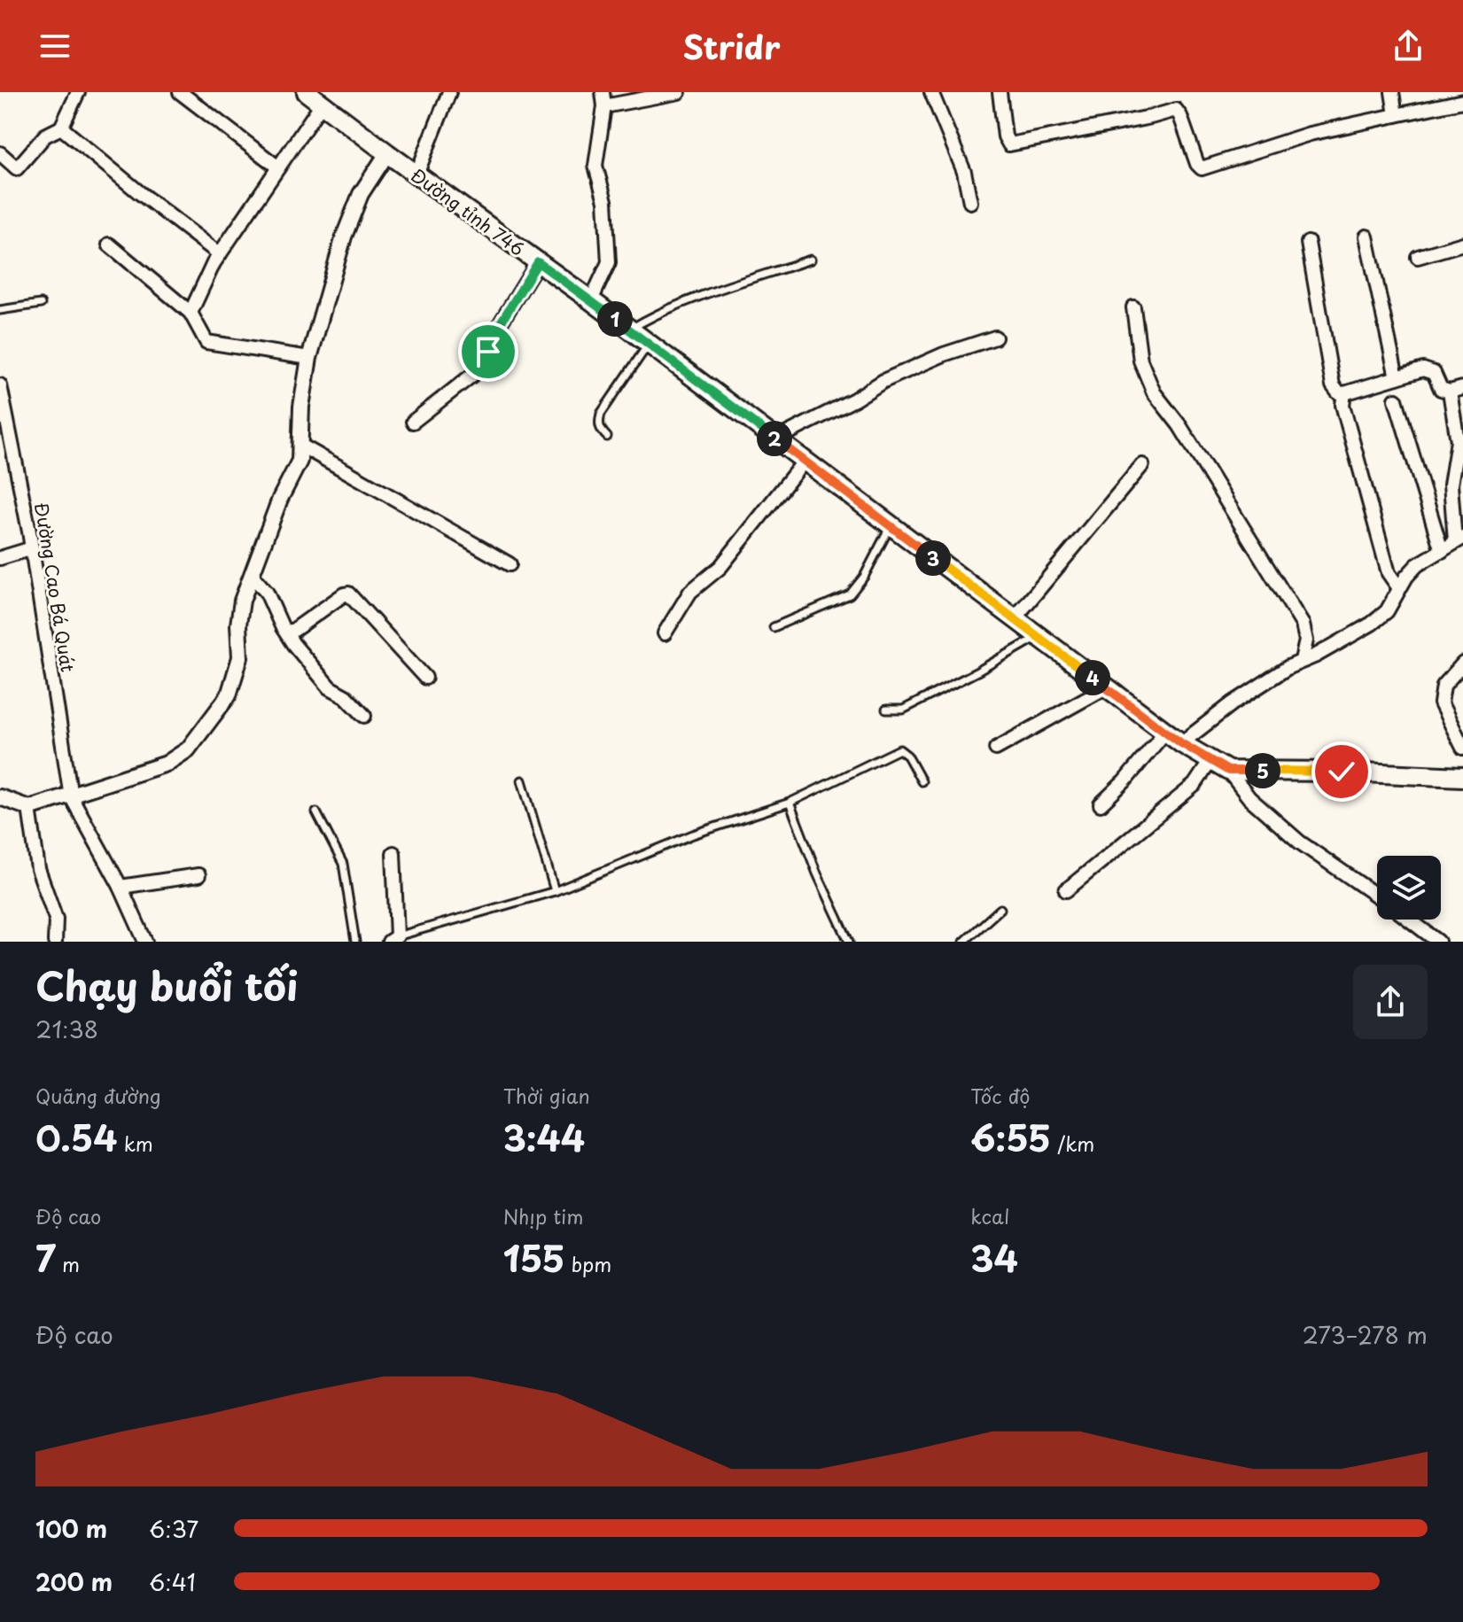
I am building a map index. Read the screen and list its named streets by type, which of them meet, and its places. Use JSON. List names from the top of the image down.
{
  "streets": {
    "main road": ["Đường tỉnh 746"],
    "street": ["Đường Cao Bá Quát"]
  },
  "page": {
    "header": "Stridr",
    "pins": [
      "1",
      "2",
      "3",
      "4",
      "5"
    ],
    "heading": ["Chạy buổi tối", "21:38"],
    "stats": [
      ["Quãng đường", "0.54 km"],
      ["Thời gian", "3:44"],
      ["Tốc độ", "6:55 /km"],
      ["Độ cao", "7 m"],
      ["Nhịp tim", "155 bpm"],
      ["kcal", "34"]
    ],
    "chart": ["Độ cao", "273–278 m"],
    "list": [
      {
        "name": "100 m",
        "note": "6:37"
      },
      {
        "name": "200 m",
        "note": "6:41"
      }
    ]
  }
}
